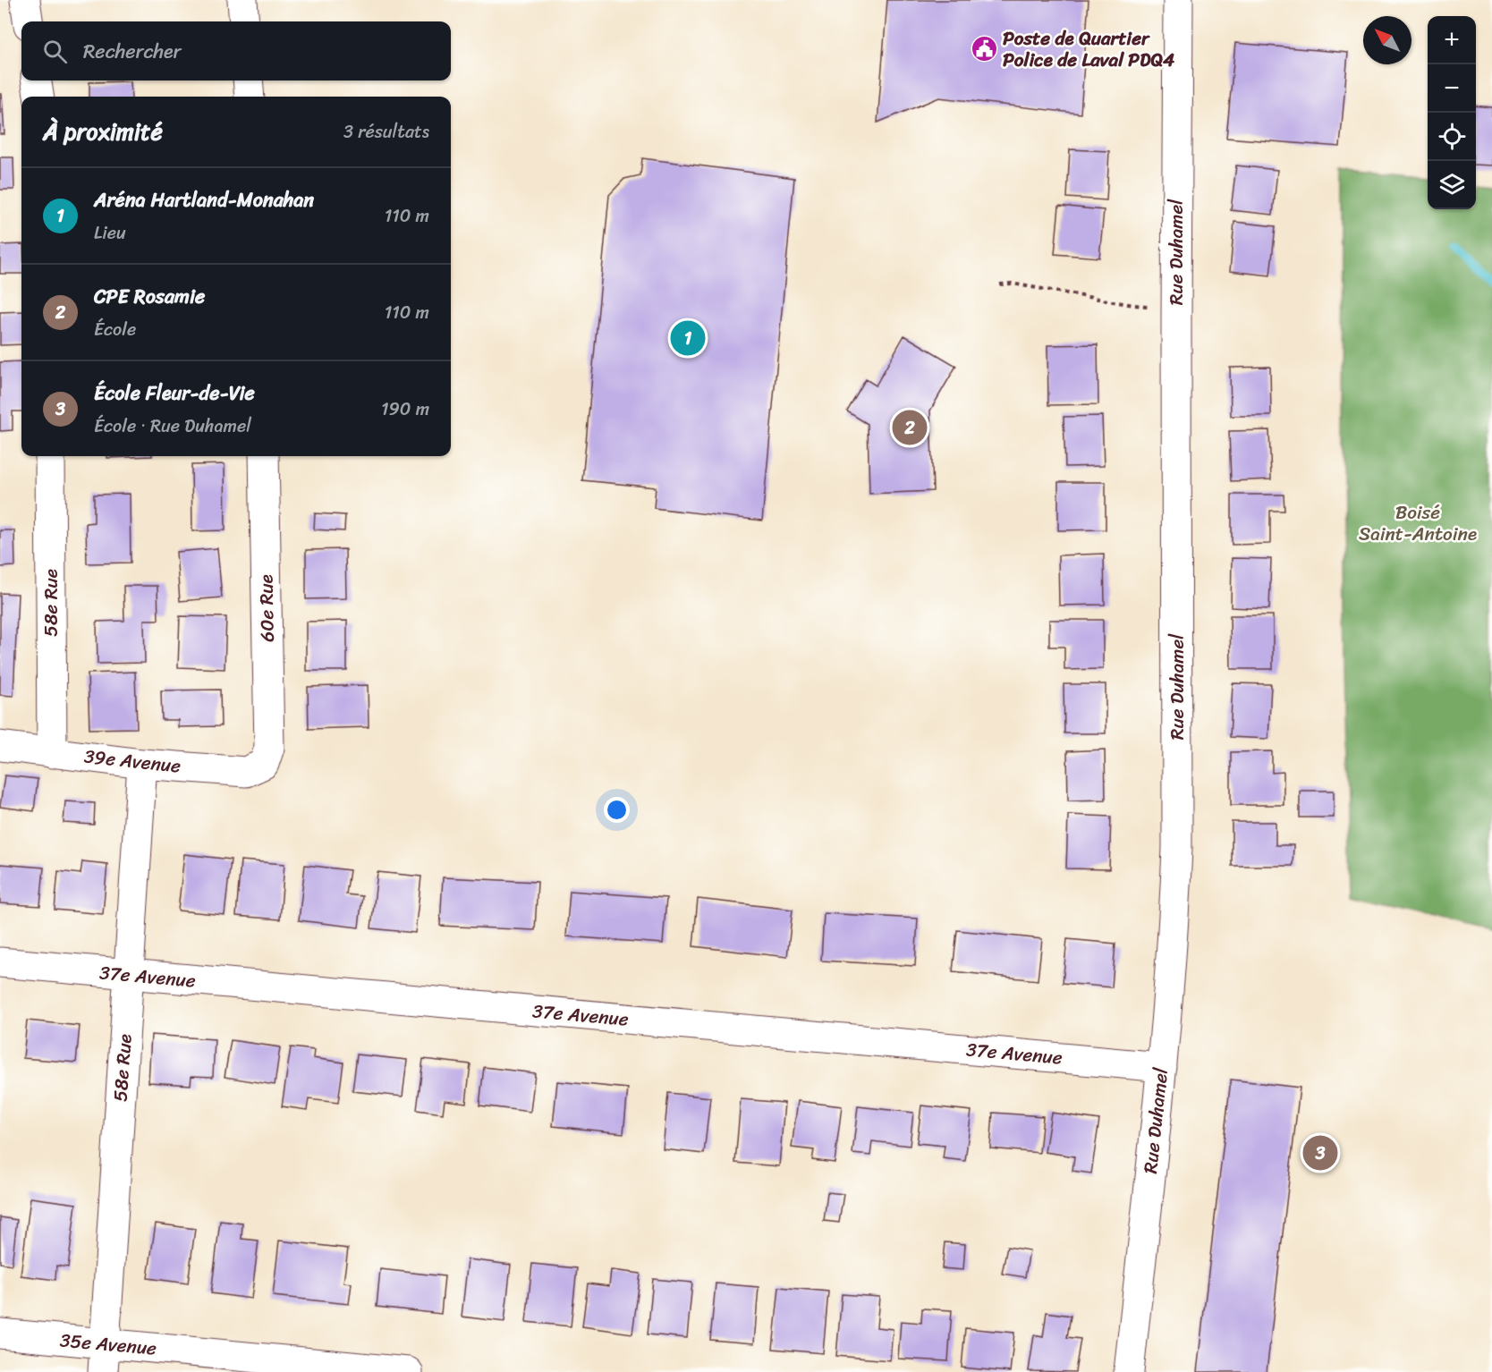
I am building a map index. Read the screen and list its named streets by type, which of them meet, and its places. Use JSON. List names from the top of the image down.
{
  "streets": {
    "street": [
      "Rue Duhamel",
      "58e Rue",
      "60e Rue",
      "39e Avenue",
      "37e Avenue",
      "35e Avenue"
    ]
  },
  "crossings": [
    ["Rue Duhamel", "37e Avenue"],
    ["58e Rue", "39e Avenue"],
    ["58e Rue", "37e Avenue"],
    ["58e Rue", "35e Avenue"],
    ["60e Rue", "39e Avenue"]
  ],
  "parks": ["Boisé Saint-Antoine"],
  "places": {
    "public building": ["Poste de Quartier Police de Laval PDQ4"]
  },
  "north": "top left",
  "page": {
    "map_buttons": ["+", "−"],
    "search": "Rechercher",
    "heading": ["À proximité", "3 résultats"],
    "list": [
      {
        "mark": "1",
        "name": "Aréna Hartland-Monahan",
        "note": "Lieu",
        "value": "110 m"
      },
      {
        "mark": "2",
        "name": "CPE Rosamie",
        "note": "École",
        "value": "110 m"
      },
      {
        "mark": "3",
        "name": "École Fleur-de-Vie",
        "note": "École · Rue Duhamel",
        "value": "190 m"
      }
    ],
    "pins": ["1", "2", "3"]
  }
}
